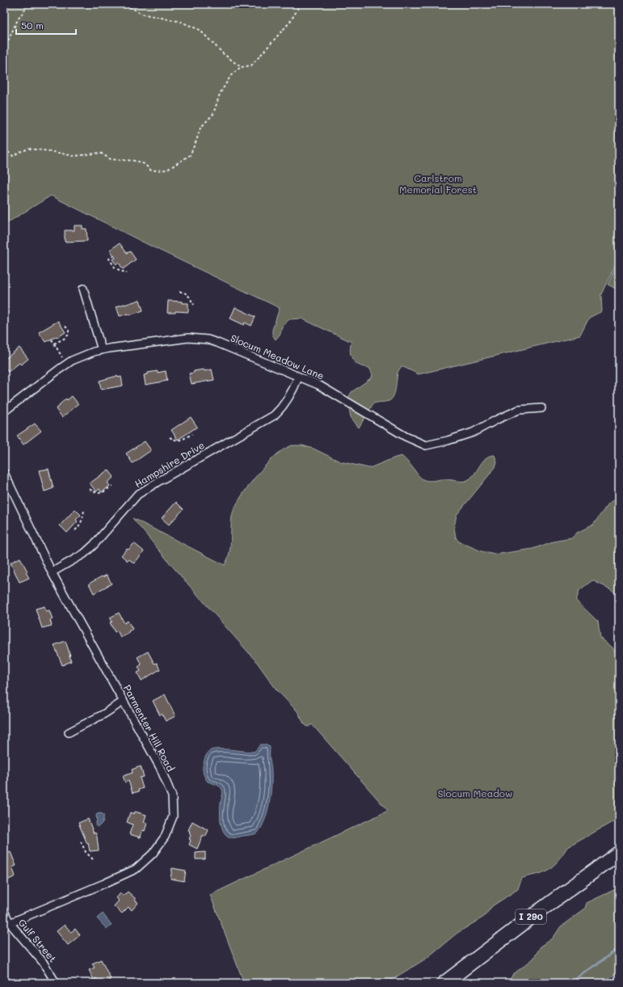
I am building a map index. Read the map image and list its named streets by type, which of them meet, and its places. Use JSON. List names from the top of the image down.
{
  "streets": {
    "highway": ["I 290"],
    "street": [
      "Slocum Meadow Lane",
      "Hampshire Drive",
      "Parmenter Hill Road",
      "Gulf Street"
    ]
  },
  "crossings": [
    ["Slocum Meadow Lane", "Hampshire Drive"],
    ["Hampshire Drive", "Parmenter Hill Road"],
    ["Parmenter Hill Road", "Gulf Street"]
  ],
  "parks": ["Carlstrom Memorial Forest", "Slocum Meadow"],
  "scale_bar": "50 m"
}
